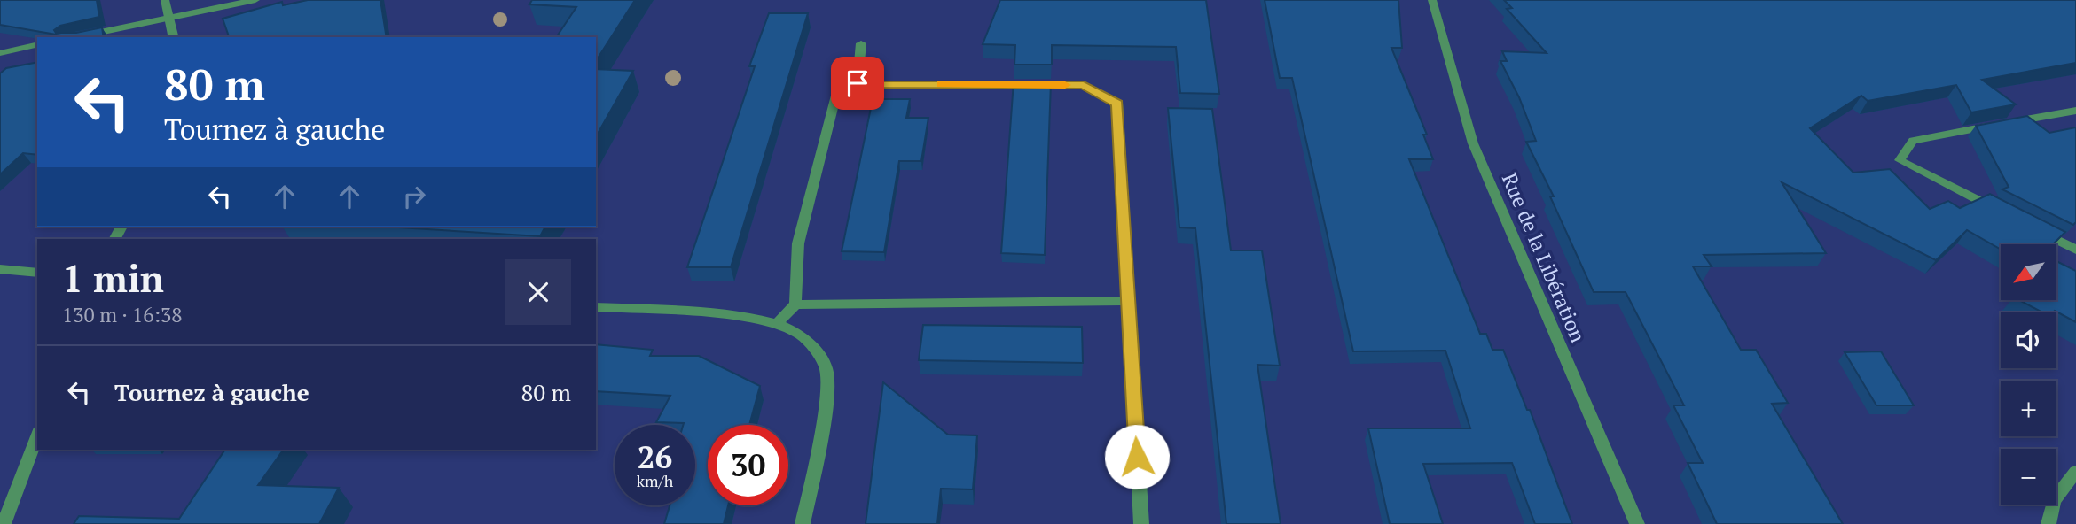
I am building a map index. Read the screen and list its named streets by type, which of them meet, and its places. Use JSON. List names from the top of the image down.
{
  "streets": {
    "street": ["Rue de la Libération"]
  },
  "north": "bottom left",
  "page": {
    "turn": ["80 m", "Tournez à gauche"],
    "heading": ["1 min", "130 m · 16:38"],
    "map_buttons": ["+", "−"],
    "list": [
      {
        "name": "Tournez à gauche",
        "value": "80 m"
      }
    ],
    "speed": "26 km/h",
    "limit": "30"
  }
}
